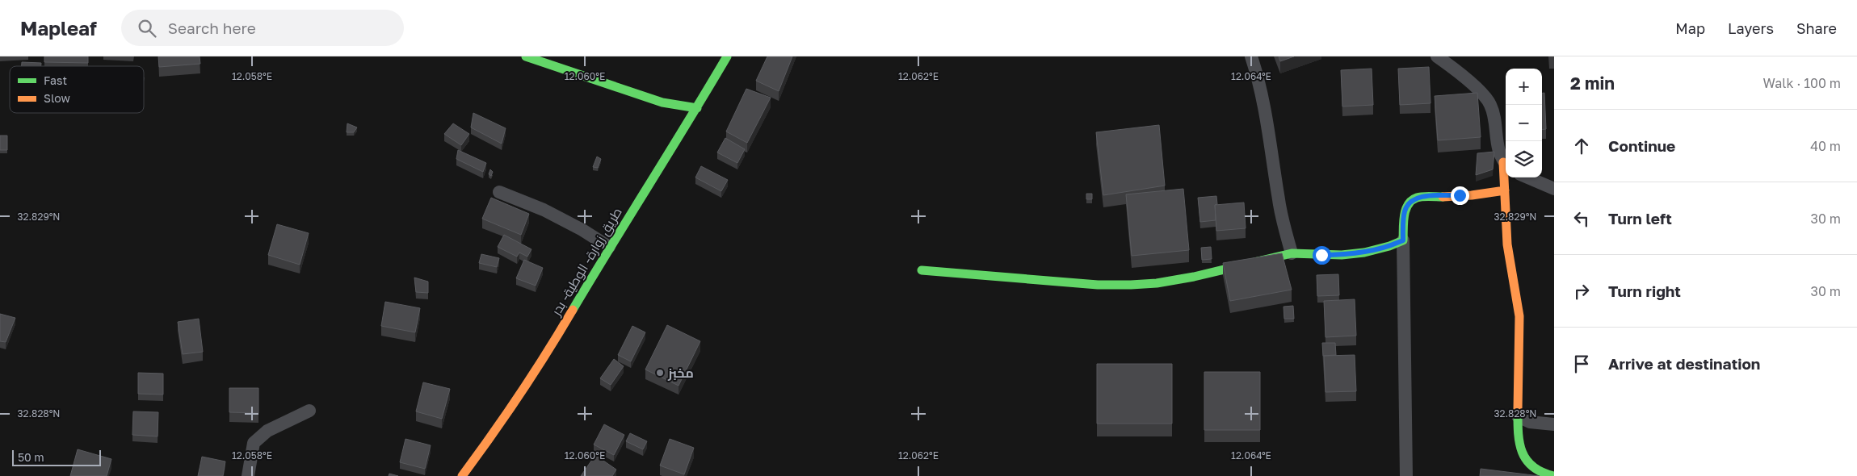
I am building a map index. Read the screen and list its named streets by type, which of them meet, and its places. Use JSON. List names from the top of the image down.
{
  "streets": {
    "main road": ["طريق زوارة- الوطية- بدر"]
  },
  "places": ["مخبز"],
  "legend": ["Fast", "Slow"],
  "scale_bar": "50 m",
  "page": {
    "header": "Mapleaf",
    "search": "Search here",
    "nav": ["Map", "Layers", "Share"],
    "heading": ["2 min", "Walk · 100 m"],
    "map_buttons": ["+", "−"],
    "list": [
      ["Continue", "40 m"],
      ["Turn left", "30 m"],
      ["Turn right", "30 m"],
      "Arrive at destination"
    ],
    "scale": "50 m"
  },
  "coordinates": [
    "12.058°E",
    "12.060°E",
    "12.062°E",
    "12.064°E",
    "32.829°N",
    "32.828°N"
  ]
}
